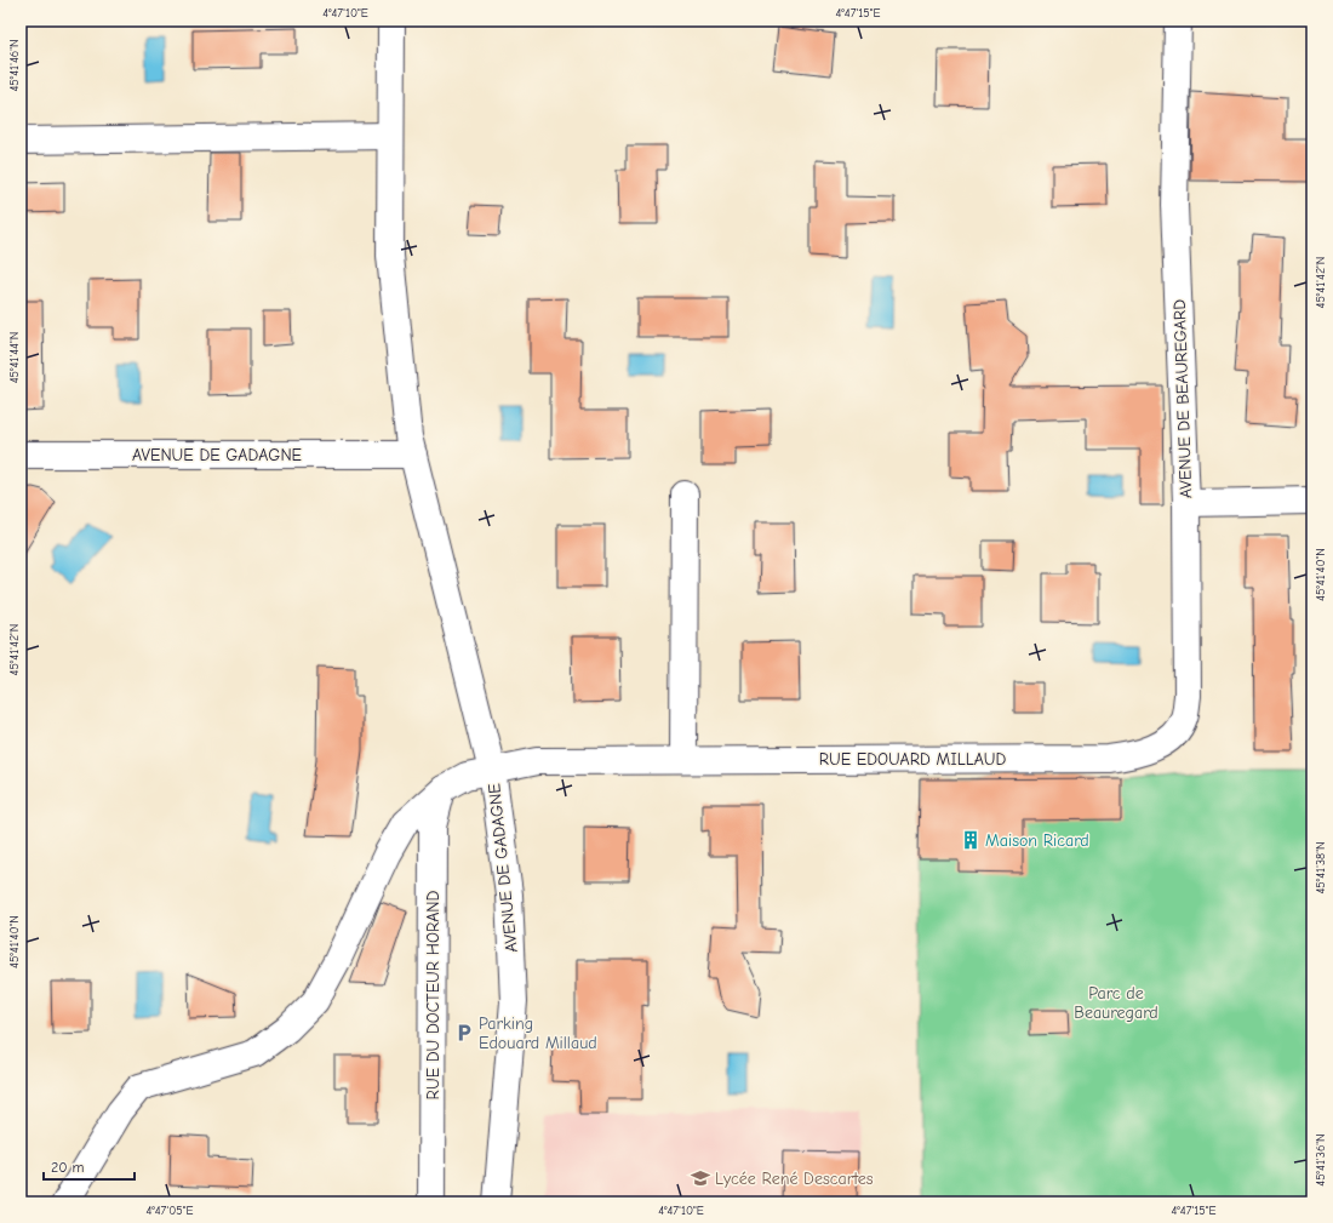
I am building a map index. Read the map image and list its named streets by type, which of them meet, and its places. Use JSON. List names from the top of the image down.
{
  "streets": {
    "street": [
      "AVENUE DE BEAUREGARD",
      "AVENUE DE GADAGNE",
      "RUE EDOUARD MILLAUD",
      "RUE DU DOCTEUR HORAND"
    ]
  },
  "crossings": [
    ["AVENUE DE BEAUREGARD", "RUE EDOUARD MILLAUD"],
    ["AVENUE DE GADAGNE", "RUE EDOUARD MILLAUD"],
    ["RUE EDOUARD MILLAUD", "RUE DU DOCTEUR HORAND"]
  ],
  "parks": ["Parc de Beauregard"],
  "places": {
    "building": ["Maison Ricard"],
    "parking": ["Parking Edouard Millaud"],
    "school or university": ["Lycée René Descartes"]
  },
  "scale_bar": "20 m",
  "coordinates": [
    "4°47'10\"E",
    "4°47'15\"E",
    "45°41'46\"N",
    "45°41'42\"N",
    "45°41'44\"N",
    "45°41'40\"N",
    "45°41'38\"N",
    "45°41'36\"N",
    "4°47'05\"E"
  ]
}
